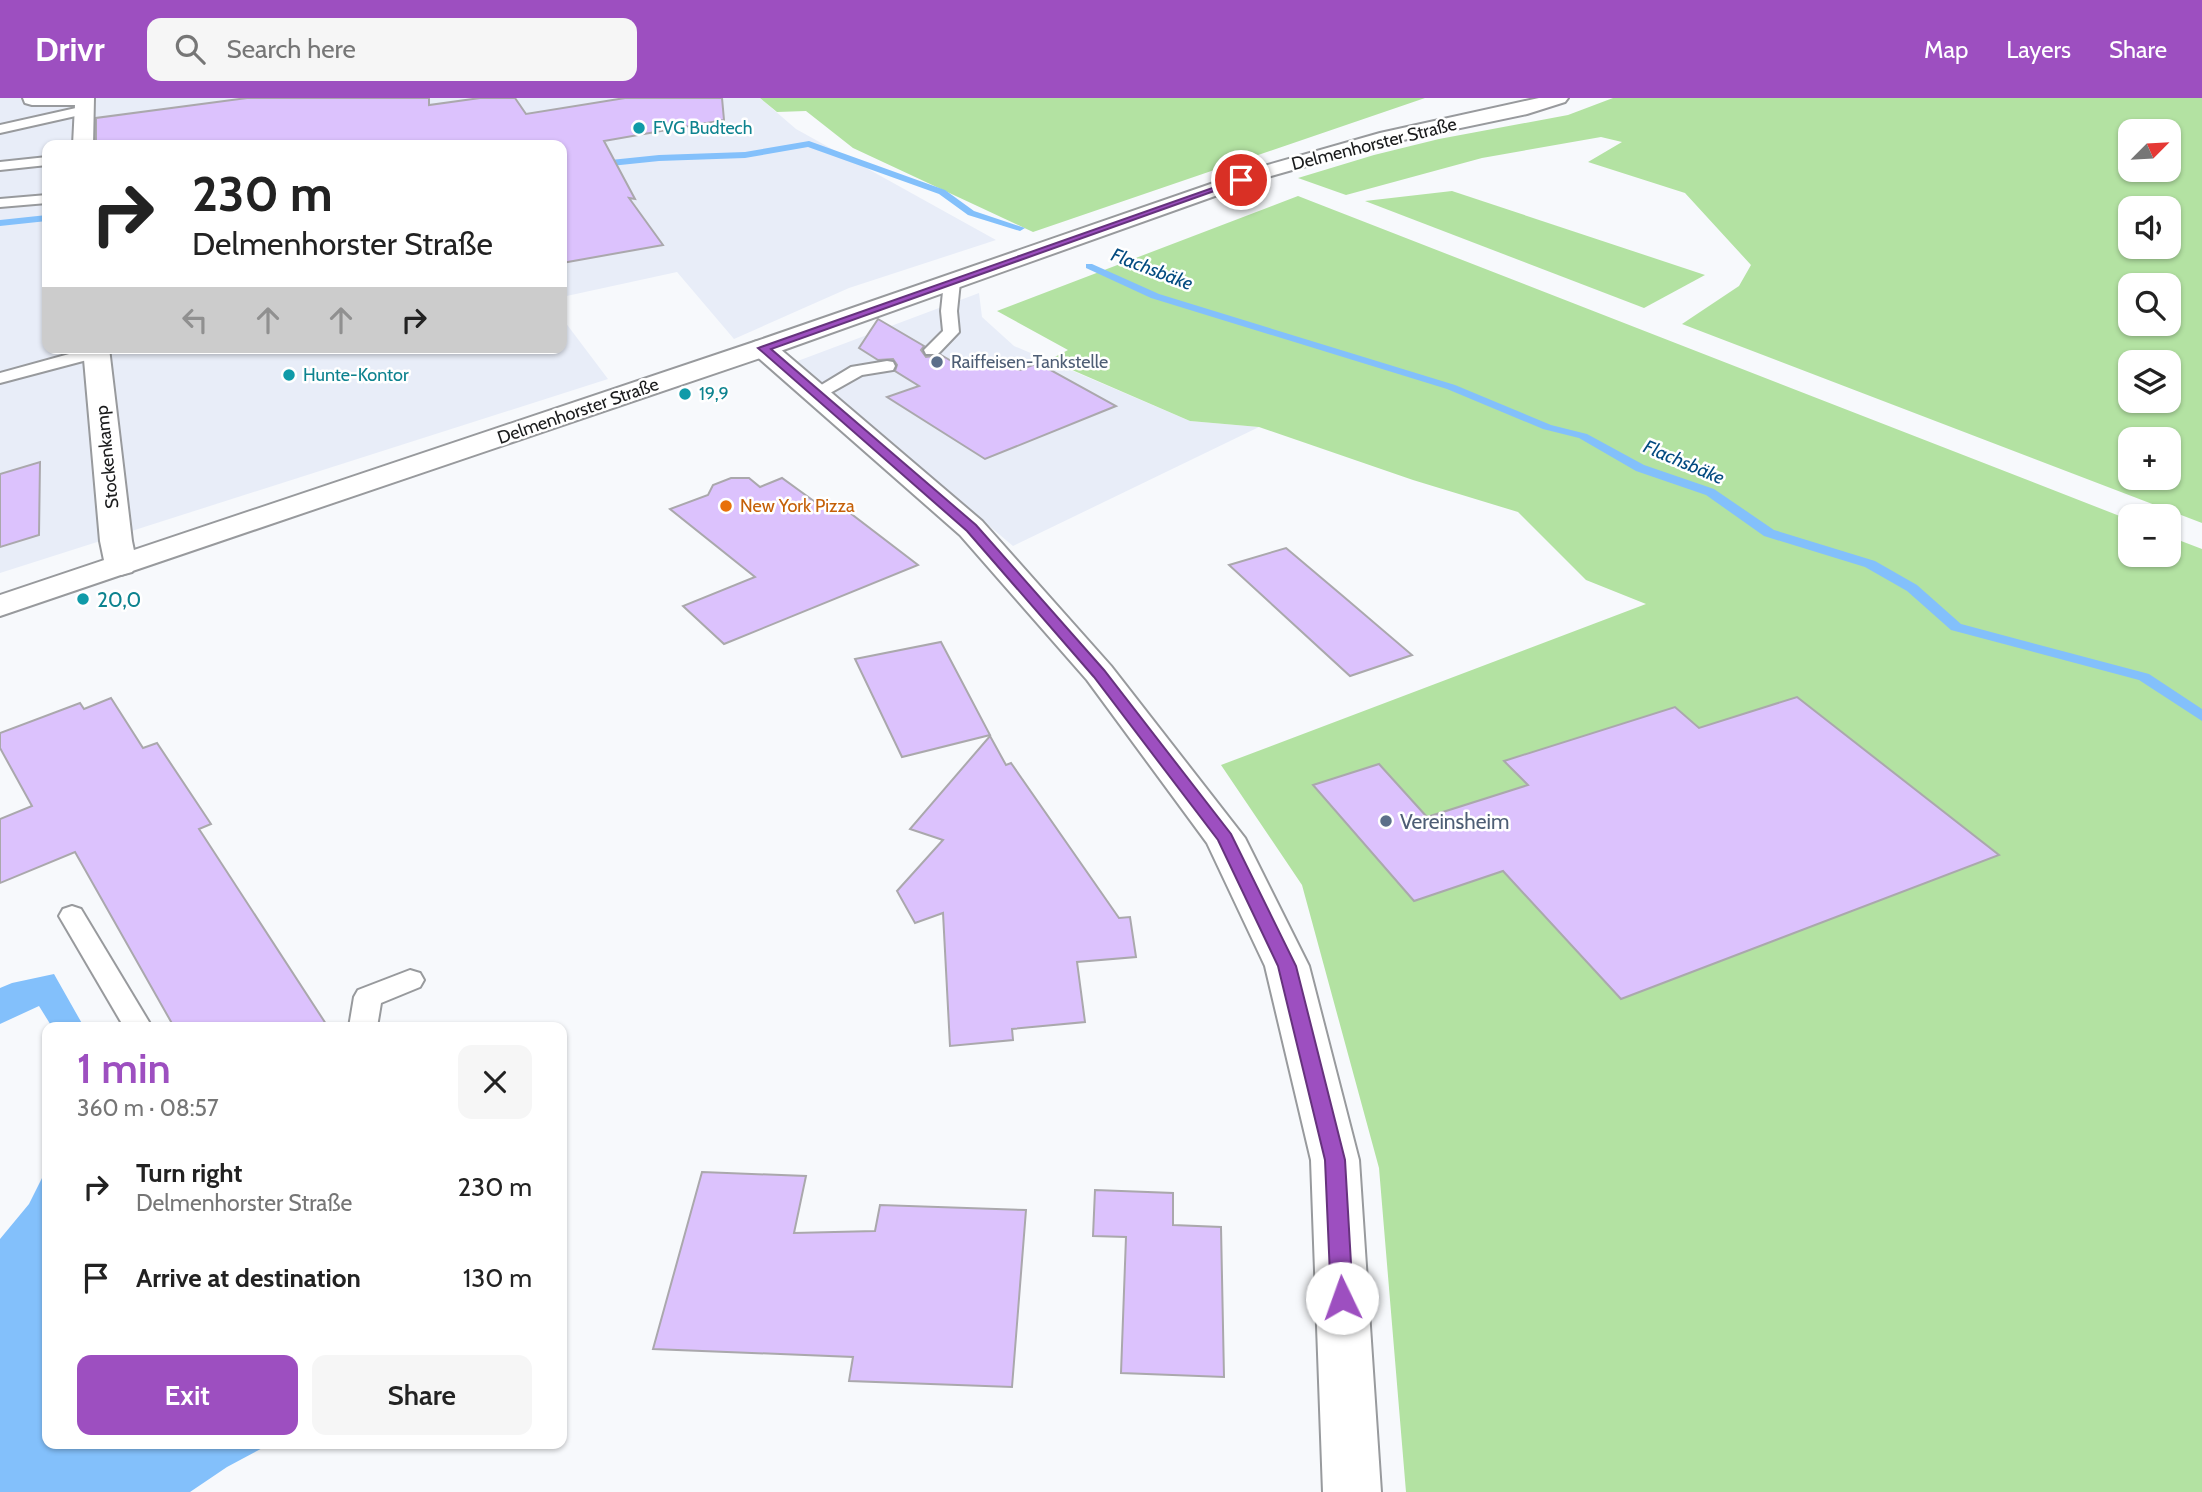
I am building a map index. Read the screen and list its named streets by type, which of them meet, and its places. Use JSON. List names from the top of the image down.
{
  "streets": {
    "street": ["Delmenhorster Straße", "Stockenkamp"]
  },
  "crossings": [
    ["Delmenhorster Straße", "Stockenkamp"]
  ],
  "water": ["Flachsbäke"],
  "places": [
    "FVG Budtech",
    "Raiffeisen-Tankstelle",
    "Hunte-Kontor",
    "19,9",
    "New York Pizza",
    "20,0",
    "Vereinsheim"
  ],
  "north": "top right",
  "page": {
    "header": "Drivr",
    "search": "Search here",
    "nav": ["Map", "Layers", "Share"],
    "map_buttons": ["+", "−"],
    "turn": ["230 m", "Delmenhorster Straße"],
    "heading": ["1 min", "360 m · 08:57"],
    "list": [
      {
        "name": "Turn right",
        "note": "Delmenhorster Straße",
        "value": "230 m"
      },
      {
        "name": "Arrive at destination",
        "value": "130 m"
      }
    ],
    "buttons": ["Exit", "Share"]
  }
}
